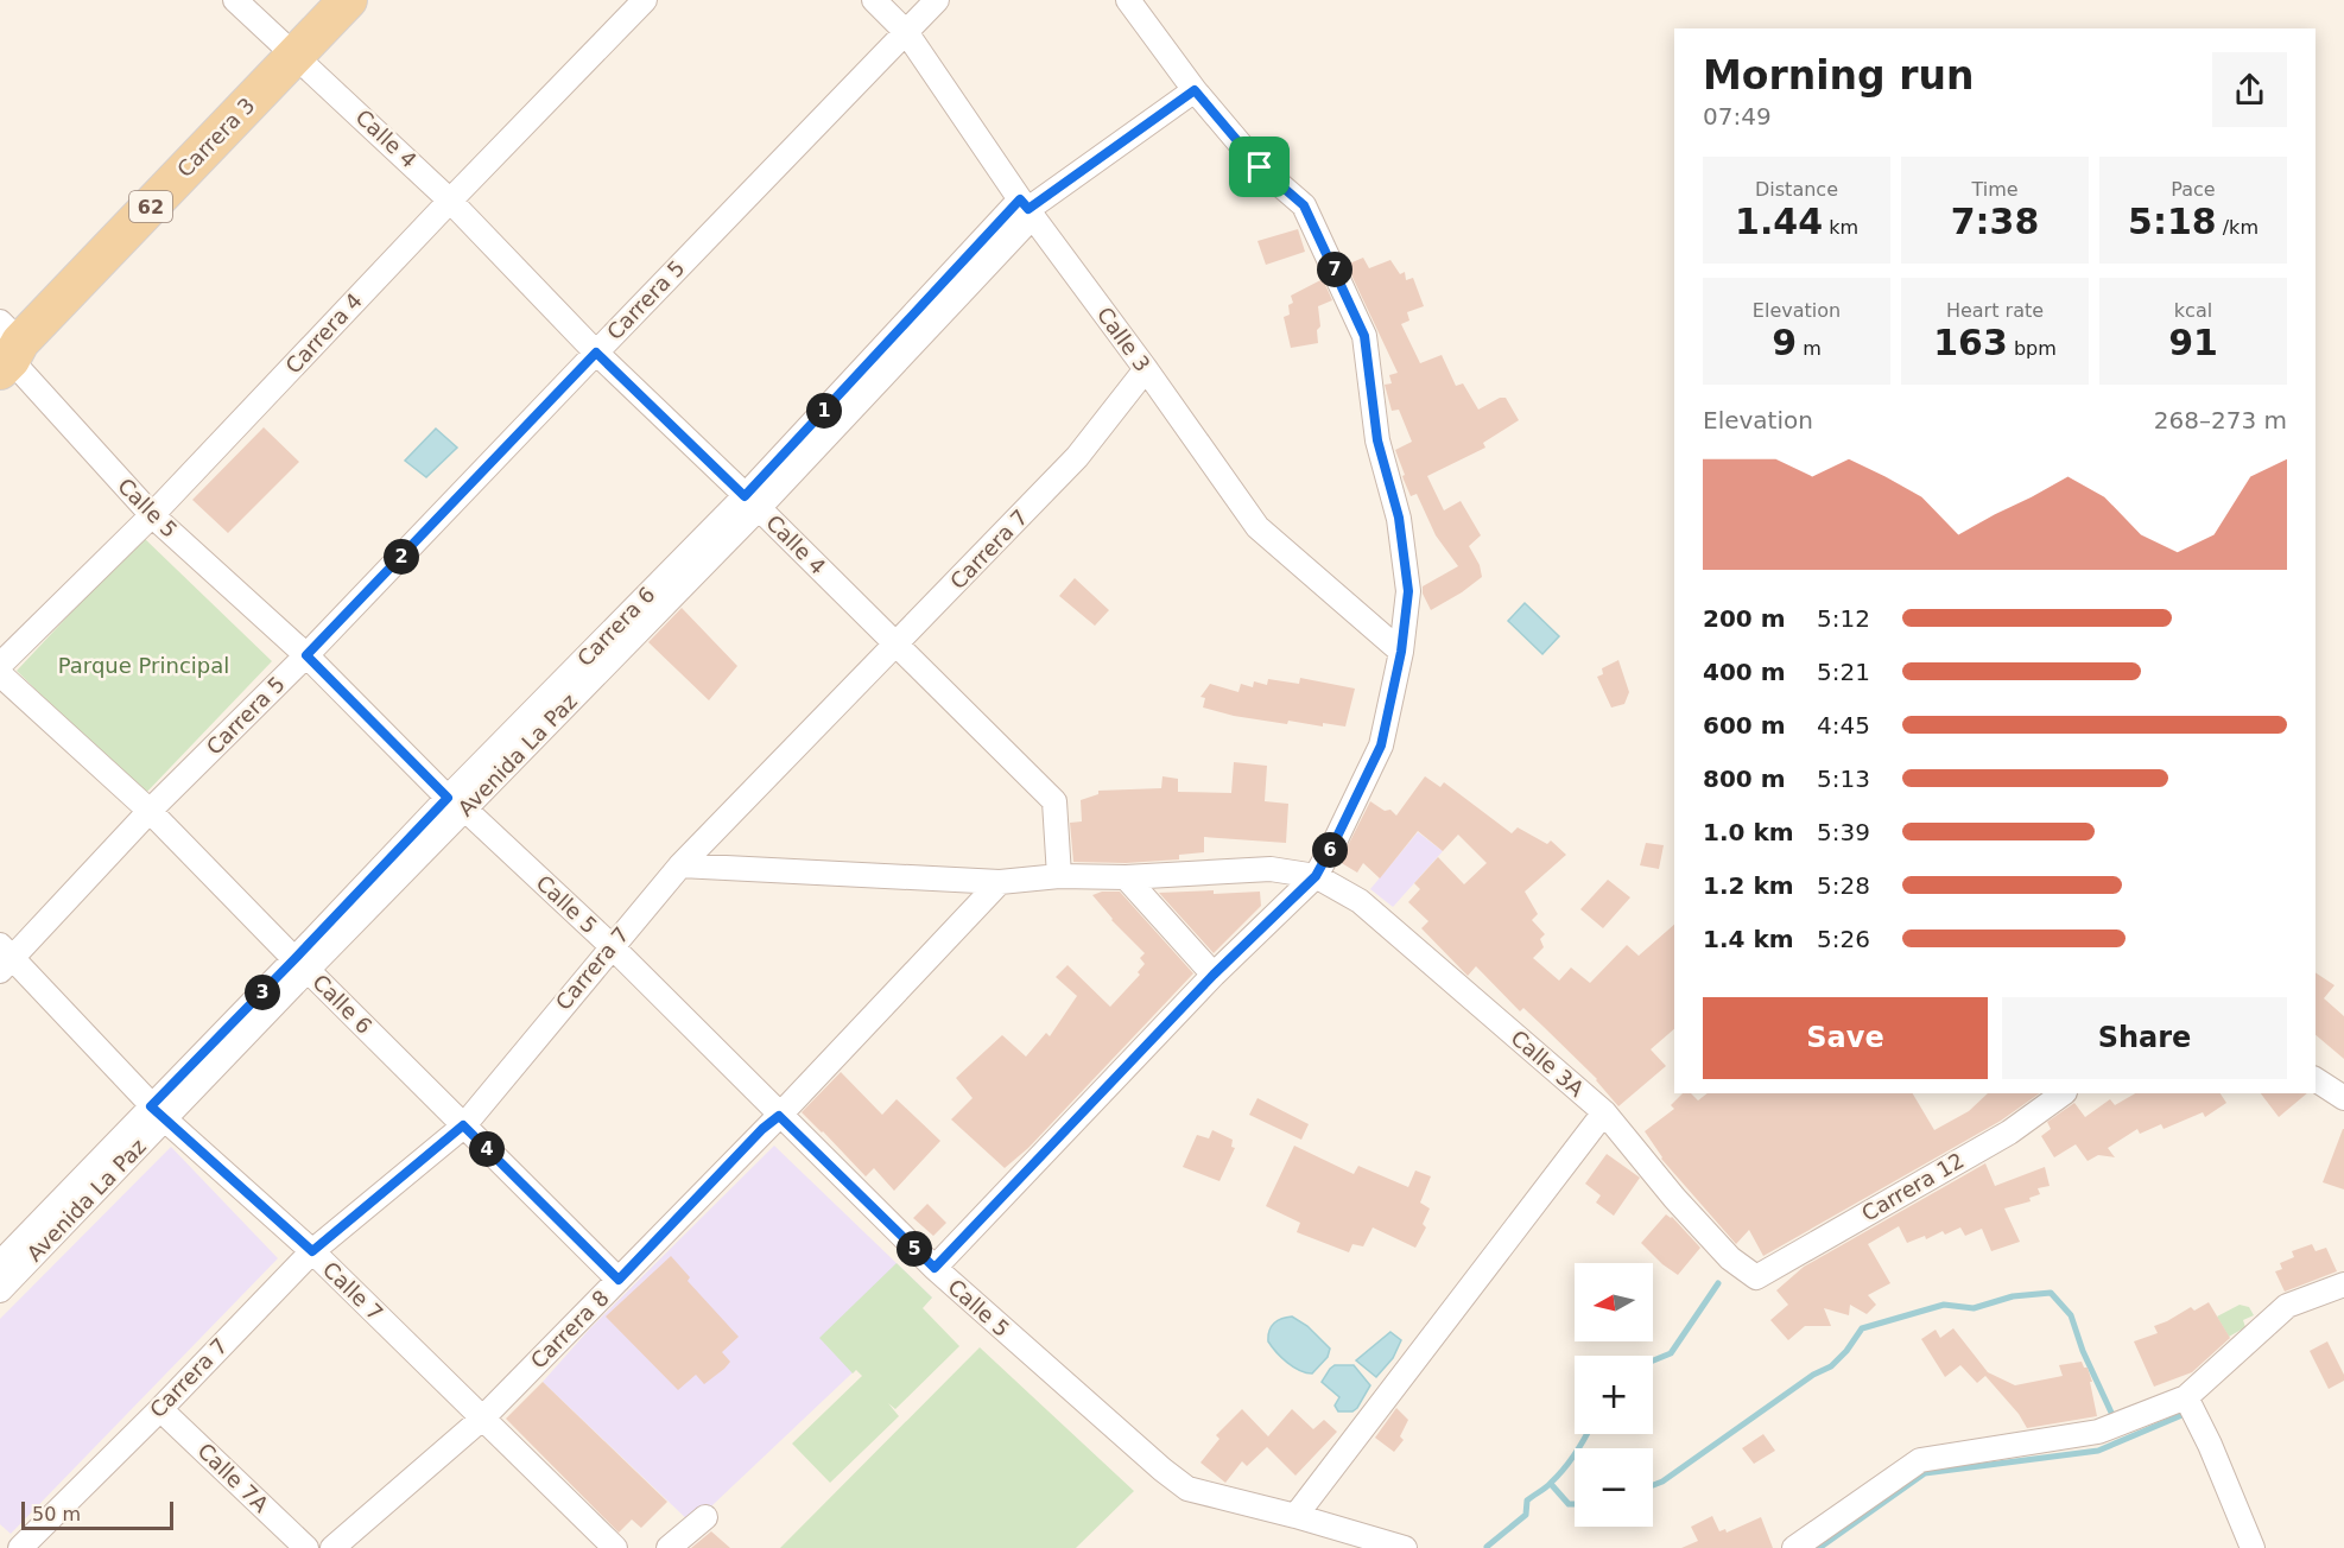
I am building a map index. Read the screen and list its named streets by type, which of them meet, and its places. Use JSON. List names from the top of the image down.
{
  "streets": {
    "main road": ["Carrera 3", "62"],
    "street": [
      "Calle 4",
      "Carrera 5",
      "Carrera 4",
      "Calle 3",
      "Calle 5",
      "Carrera 7",
      "Carrera 6",
      "Avenida La Paz",
      "Calle 6",
      "Calle 3A",
      "Carrera 12",
      "Calle 7",
      "Carrera 8",
      "Calle 7A"
    ]
  },
  "crossings": [
    ["Carrera 3", "Calle 4"],
    ["Carrera 3", "Calle 5"],
    ["Calle 4", "Carrera 5"],
    ["Calle 4", "Carrera 4"],
    ["Calle 4", "Carrera 7"],
    ["Calle 4", "Carrera 6"],
    ["Carrera 5", "Calle 3"],
    ["Carrera 5", "Calle 5"],
    ["Carrera 5", "Calle 6"],
    ["Carrera 5", "Calle 7"],
    ["Carrera 4", "Calle 5"],
    ["Calle 3", "Carrera 7"],
    ["Calle 3", "Carrera 6"],
    ["Calle 5", "Carrera 7"],
    ["Calle 5", "Carrera 6"],
    ["Calle 5", "Carrera 8"],
    ["Carrera 7", "Calle 6"],
    ["Carrera 7", "Calle 7"],
    ["Carrera 7", "Calle 7A"],
    ["Carrera 6", "Avenida La Paz"],
    ["Carrera 6", "Calle 6"],
    ["Carrera 6", "Calle 7"],
    ["Avenida La Paz", "Calle 7"],
    ["Calle 6", "Carrera 8"],
    ["Calle 3A", "Carrera 12"],
    ["Calle 7", "Carrera 8"]
  ],
  "parks": ["Parque Principal"],
  "scale_bar": "50 m",
  "north": "left",
  "page": {
    "heading": ["Morning run", "07:49"],
    "stats": [
      ["Distance", "1.44 km"],
      ["Time", "7:38"],
      ["Pace", "5:18 /km"],
      ["Elevation", "9 m"],
      ["Heart rate", "163 bpm"],
      ["kcal", "91"]
    ],
    "pins": [
      "7",
      "1",
      "2",
      "6",
      "3",
      "4",
      "5"
    ],
    "chart": ["Elevation", "268–273 m"],
    "list": [
      {
        "name": "200 m",
        "note": "5:12"
      },
      {
        "name": "400 m",
        "note": "5:21"
      },
      {
        "name": "600 m",
        "note": "4:45"
      },
      {
        "name": "800 m",
        "note": "5:13"
      },
      {
        "name": "1.0 km",
        "note": "5:39"
      },
      {
        "name": "1.2 km",
        "note": "5:28"
      },
      {
        "name": "1.4 km",
        "note": "5:26"
      }
    ],
    "buttons": ["Save", "Share"],
    "map_buttons": ["+", "−"],
    "scale": "50 m"
  }
}
